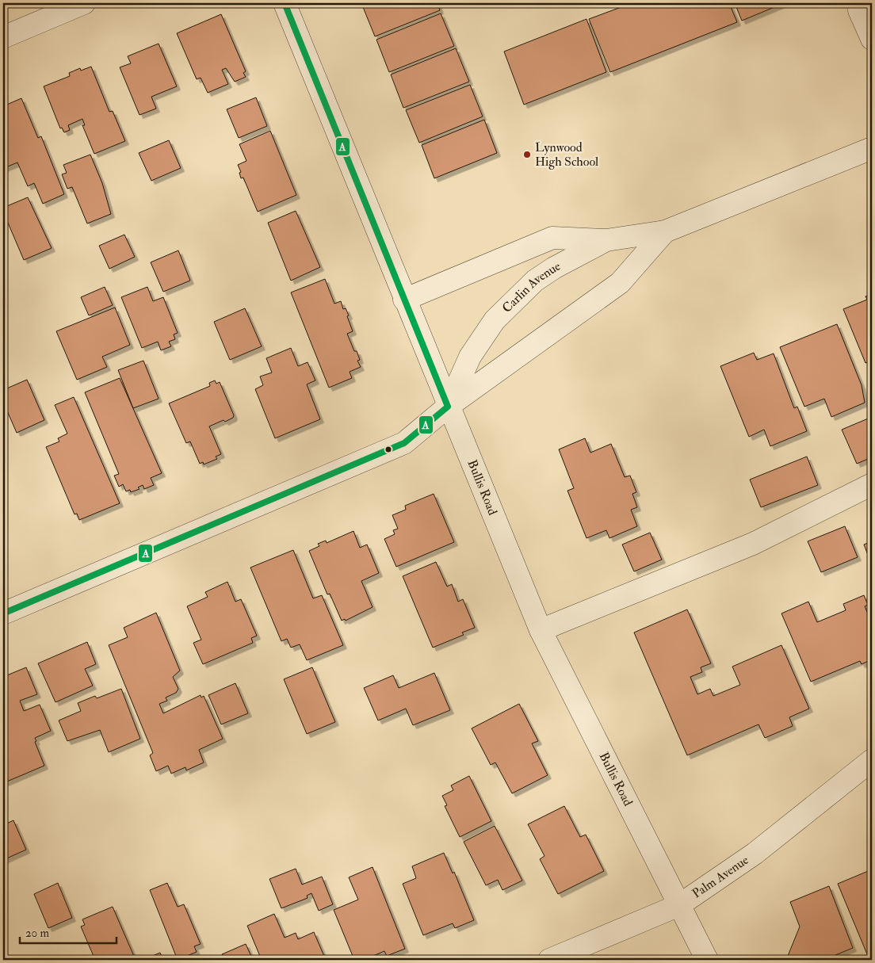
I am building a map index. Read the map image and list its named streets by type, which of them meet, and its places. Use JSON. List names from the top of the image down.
{
  "streets": {
    "street": ["Carlin Avenue", "Bullis Road", "Palm Avenue"]
  },
  "crossings": [
    ["Carlin Avenue", "Bullis Road"],
    ["Bullis Road", "Palm Avenue"]
  ],
  "places": ["Lynwood High School"],
  "lines": ["transit line A"],
  "scale_bar": "20 m"
}
